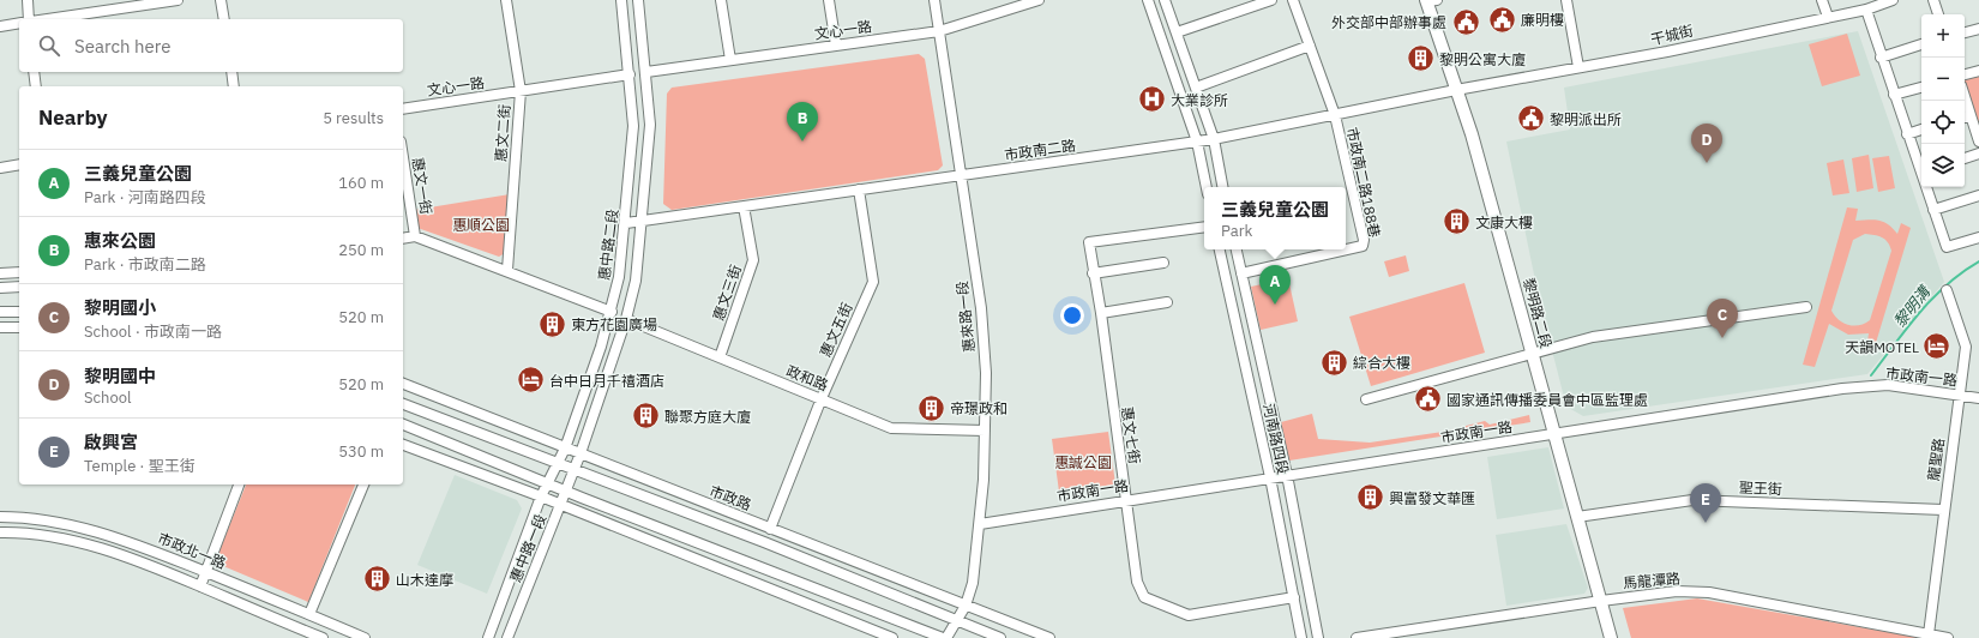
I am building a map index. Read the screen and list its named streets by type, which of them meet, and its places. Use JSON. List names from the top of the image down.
{
  "streets": {
    "main road": ["黎明路二段"],
    "street": [
      "文心一路",
      "干城街",
      "惠文二街",
      "市政南二路",
      "市政南二路188巷",
      "惠文一街",
      "惠中路二段",
      "惠文三街",
      "惠來路一段",
      "惠文五街",
      "市政南一路",
      "政和路",
      "惠文七街",
      "河南路四段",
      "龍聖路",
      "聖王街",
      "市政路",
      "惠中路一段",
      "市政北一路",
      "馬龍潭路"
    ]
  },
  "crossings": [
    ["文心一路", "惠文二街"],
    ["文心一路", "惠中路二段"],
    ["文心一路", "惠來路一段"],
    ["干城街", "市政南二路"],
    ["干城街", "黎明路二段"],
    ["市政南二路", "市政南二路188巷"],
    ["市政南二路", "惠中路二段"],
    ["市政南二路", "惠文三街"],
    ["市政南二路", "黎明路二段"],
    ["市政南二路", "惠來路一段"],
    ["市政南二路", "惠文五街"],
    ["市政南二路188巷", "河南路四段"],
    ["惠中路二段", "市政路"],
    ["惠中路二段", "惠中路一段"],
    ["惠文三街", "政和路"],
    ["黎明路二段", "市政南一路"],
    ["黎明路二段", "聖王街"],
    ["黎明路二段", "馬龍潭路"],
    ["惠來路一段", "市政南一路"],
    ["惠來路一段", "政和路"],
    ["惠來路一段", "市政路"],
    ["惠文五街", "政和路"],
    ["惠文五街", "市政路"],
    ["市政南一路", "惠文七街"],
    ["市政南一路", "河南路四段"],
    ["市政南一路", "龍聖路"],
    ["惠文七街", "河南路四段"],
    ["龍聖路", "聖王街"],
    ["龍聖路", "馬龍潭路"],
    ["市政路", "惠中路一段"]
  ],
  "water": ["黎明溝"],
  "parks": ["惠順公園", "惠誠公園"],
  "places": {
    "public building": [
      "廉明樓",
      "外交部中部辦事處",
      "黎明派出所",
      "國家通訊傳播委員會中區監理處"
    ],
    "building": [
      "黎明公寓大廈",
      "文康大樓",
      "東方花園廣場",
      "綜合大樓",
      "帝璟政和",
      "聯聚方庭大廈",
      "興富發文華匯",
      "山木達摩"
    ],
    "hospital": ["大業診所"],
    "hotel": ["天韻MOTEL", "台中日月千禧酒店"]
  },
  "page": {
    "map_buttons": ["+", "−"],
    "search": "Search here",
    "heading": ["Nearby", "5 results"],
    "pins": [
      "B",
      "D",
      "A",
      "C",
      "E"
    ],
    "list": [
      {
        "mark": "A",
        "name": "三義兒童公園",
        "note": "Park · 河南路四段",
        "value": "160 m"
      },
      {
        "mark": "B",
        "name": "惠來公園",
        "note": "Park · 市政南二路",
        "value": "250 m"
      },
      {
        "mark": "C",
        "name": "黎明國小",
        "note": "School · 市政南一路",
        "value": "520 m"
      },
      {
        "mark": "D",
        "name": "黎明國中",
        "note": "School",
        "value": "520 m"
      },
      {
        "mark": "E",
        "name": "啟興宮",
        "note": "Temple · 聖王街",
        "value": "530 m"
      }
    ],
    "popup": ["三義兒童公園", "Park"]
  }
}
